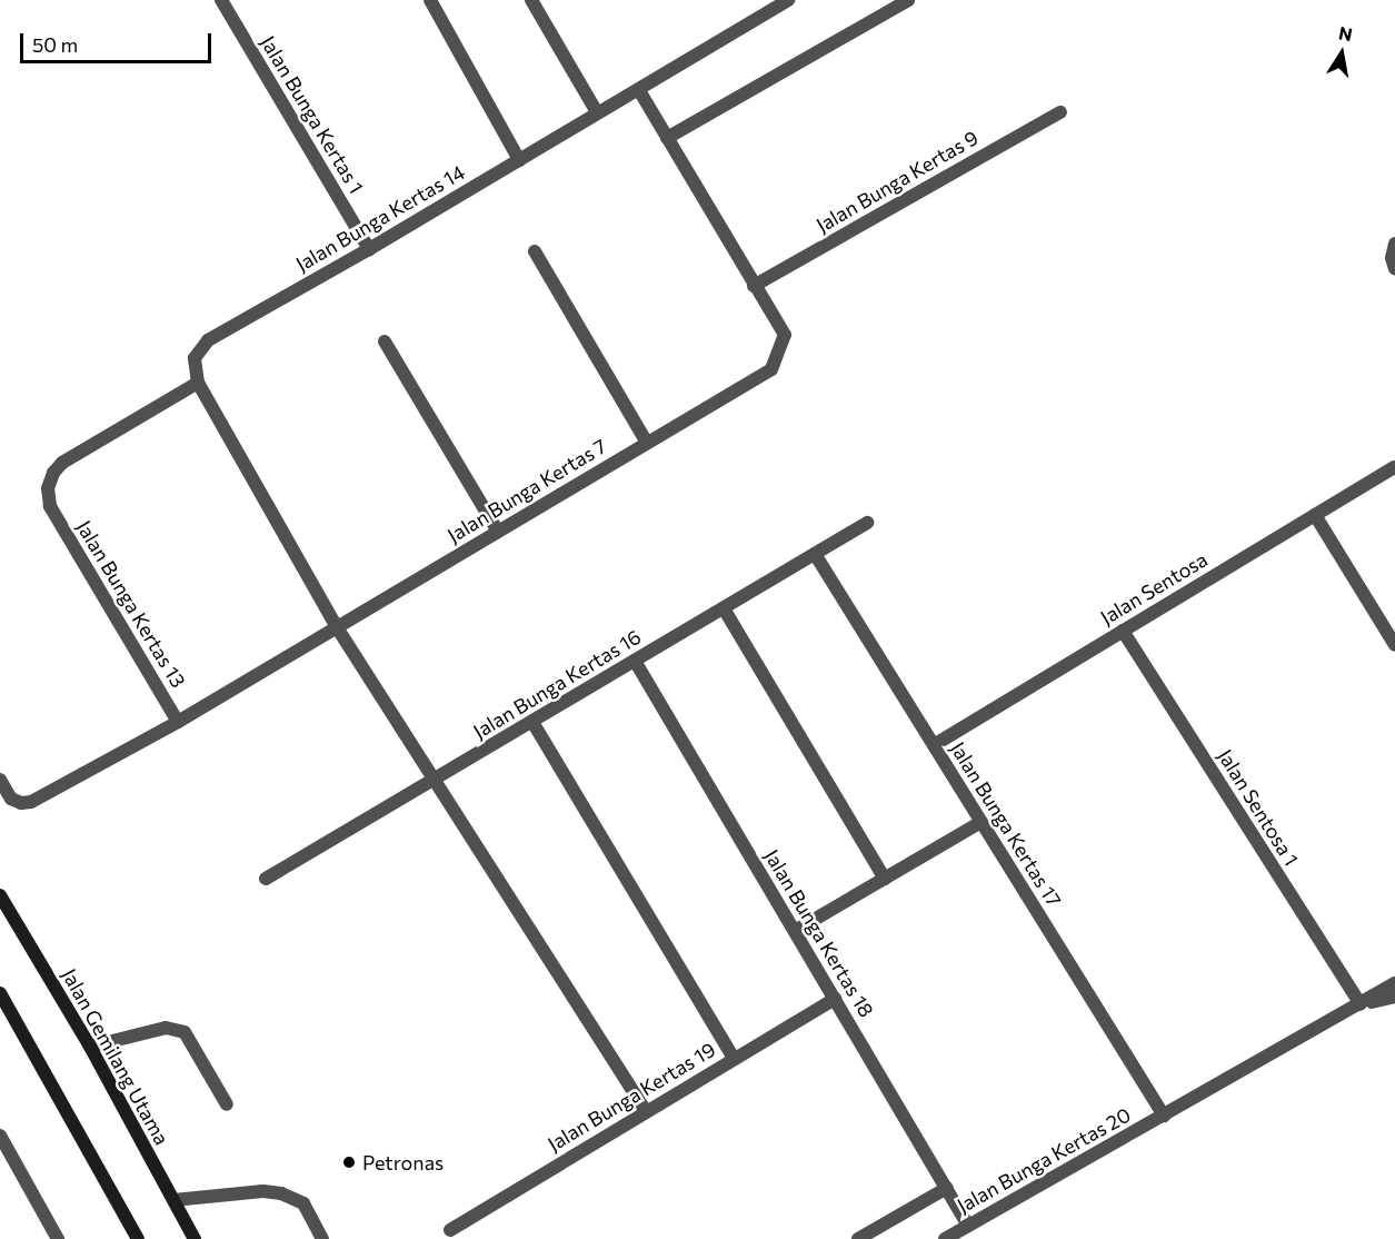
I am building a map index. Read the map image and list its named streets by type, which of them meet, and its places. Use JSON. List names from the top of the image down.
{
  "streets": {
    "main road": ["Jalan Gemilang Utama"],
    "street": [
      "Jalan Bunga Kertas 1",
      "Jalan Bunga Kertas 9",
      "Jalan Bunga Kertas 14",
      "Jalan Bunga Kertas 7",
      "Jalan Sentosa",
      "Jalan Bunga Kertas 13",
      "Jalan Bunga Kertas 16",
      "Jalan Sentosa 1",
      "Jalan Bunga Kertas 17",
      "Jalan Bunga Kertas 18",
      "Jalan Bunga Kertas 19",
      "Jalan Bunga Kertas 20"
    ]
  },
  "crossings": [
    ["Jalan Bunga Kertas 1", "Jalan Bunga Kertas 14"],
    ["Jalan Bunga Kertas 9", "Jalan Bunga Kertas 7"],
    ["Jalan Bunga Kertas 14", "Jalan Bunga Kertas 7"],
    ["Jalan Bunga Kertas 14", "Jalan Bunga Kertas 13"],
    ["Jalan Bunga Kertas 7", "Jalan Bunga Kertas 13"],
    ["Jalan Sentosa", "Jalan Sentosa 1"],
    ["Jalan Sentosa", "Jalan Bunga Kertas 17"],
    ["Jalan Bunga Kertas 16", "Jalan Bunga Kertas 17"],
    ["Jalan Bunga Kertas 16", "Jalan Bunga Kertas 18"],
    ["Jalan Sentosa 1", "Jalan Bunga Kertas 20"],
    ["Jalan Bunga Kertas 17", "Jalan Bunga Kertas 20"],
    ["Jalan Bunga Kertas 18", "Jalan Bunga Kertas 19"],
    ["Jalan Bunga Kertas 18", "Jalan Bunga Kertas 20"]
  ],
  "places": ["Petronas"],
  "scale_bar": "50 m",
  "north": "top"
}
